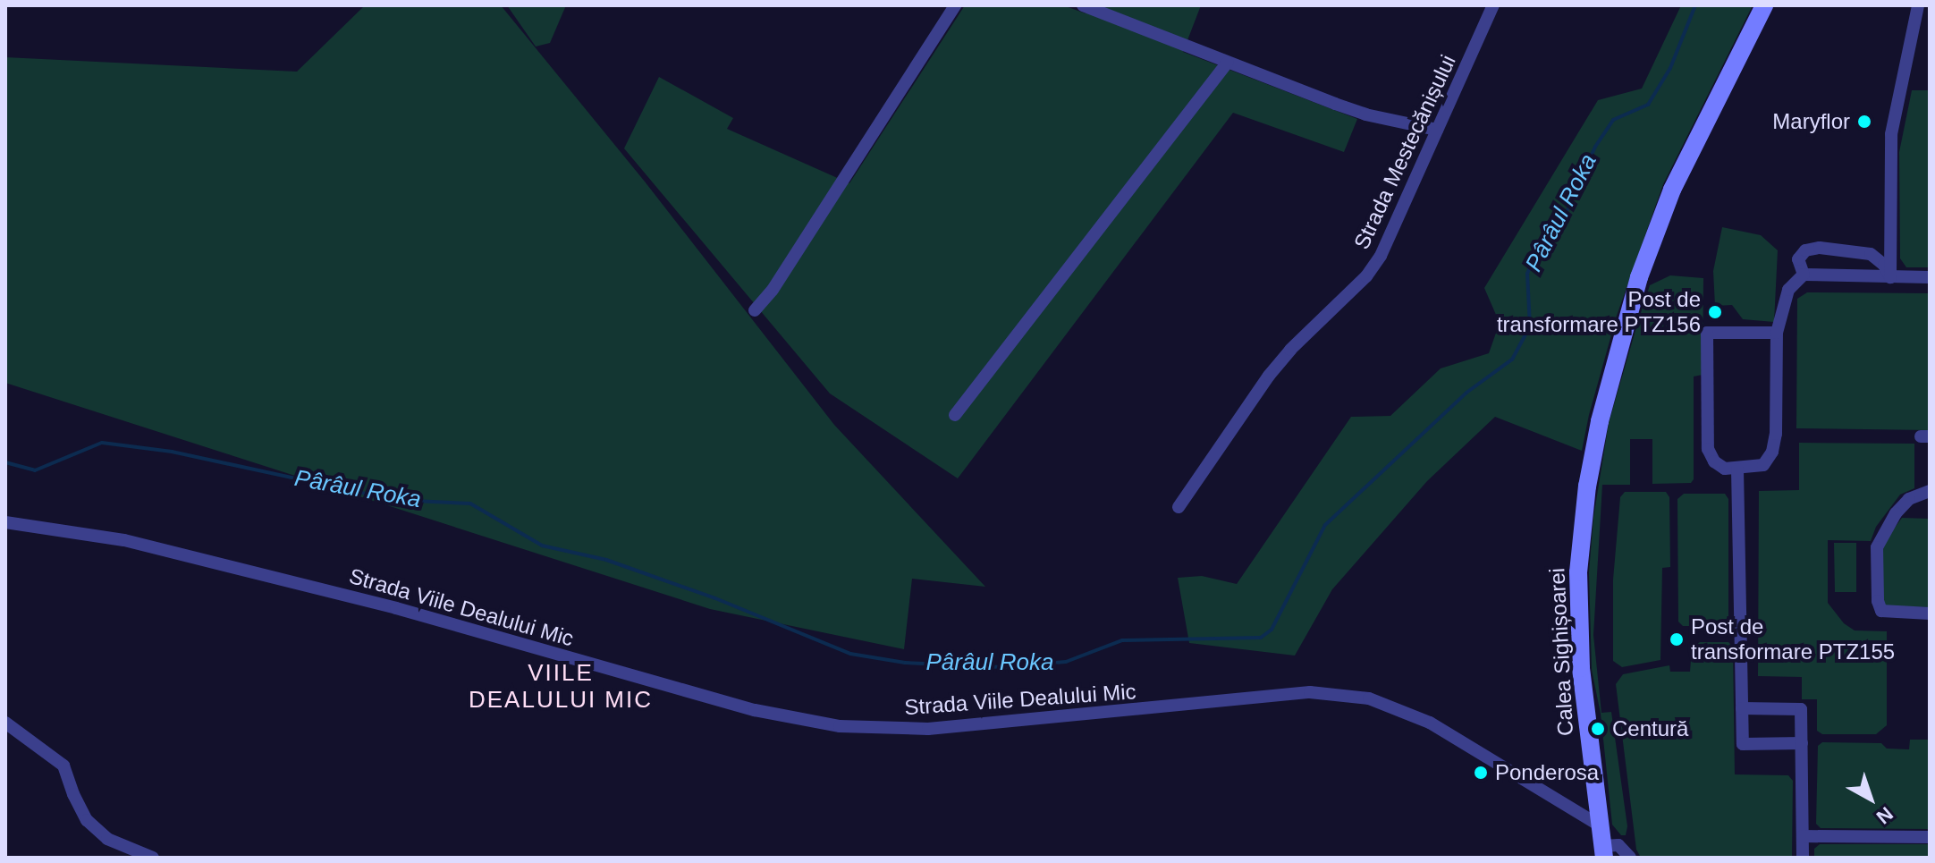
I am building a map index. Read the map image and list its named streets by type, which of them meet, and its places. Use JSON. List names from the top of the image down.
{
  "streets": {
    "main road": ["Calea Sighișoarei"],
    "street": ["Strada Mestecănișului", "Strada Viile Dealului Mic"]
  },
  "crossings": [
    ["Strada Viile Dealului Mic", "Calea Sighișoarei"]
  ],
  "districts": ["VIILE DEALULUI MIC"],
  "water": ["Pârâul Roka"],
  "places": [
    "Maryflor",
    "Post de transformare PTZ156",
    "Post de transformare PTZ155",
    "Centură",
    "Ponderosa"
  ],
  "north": "bottom right"
}
